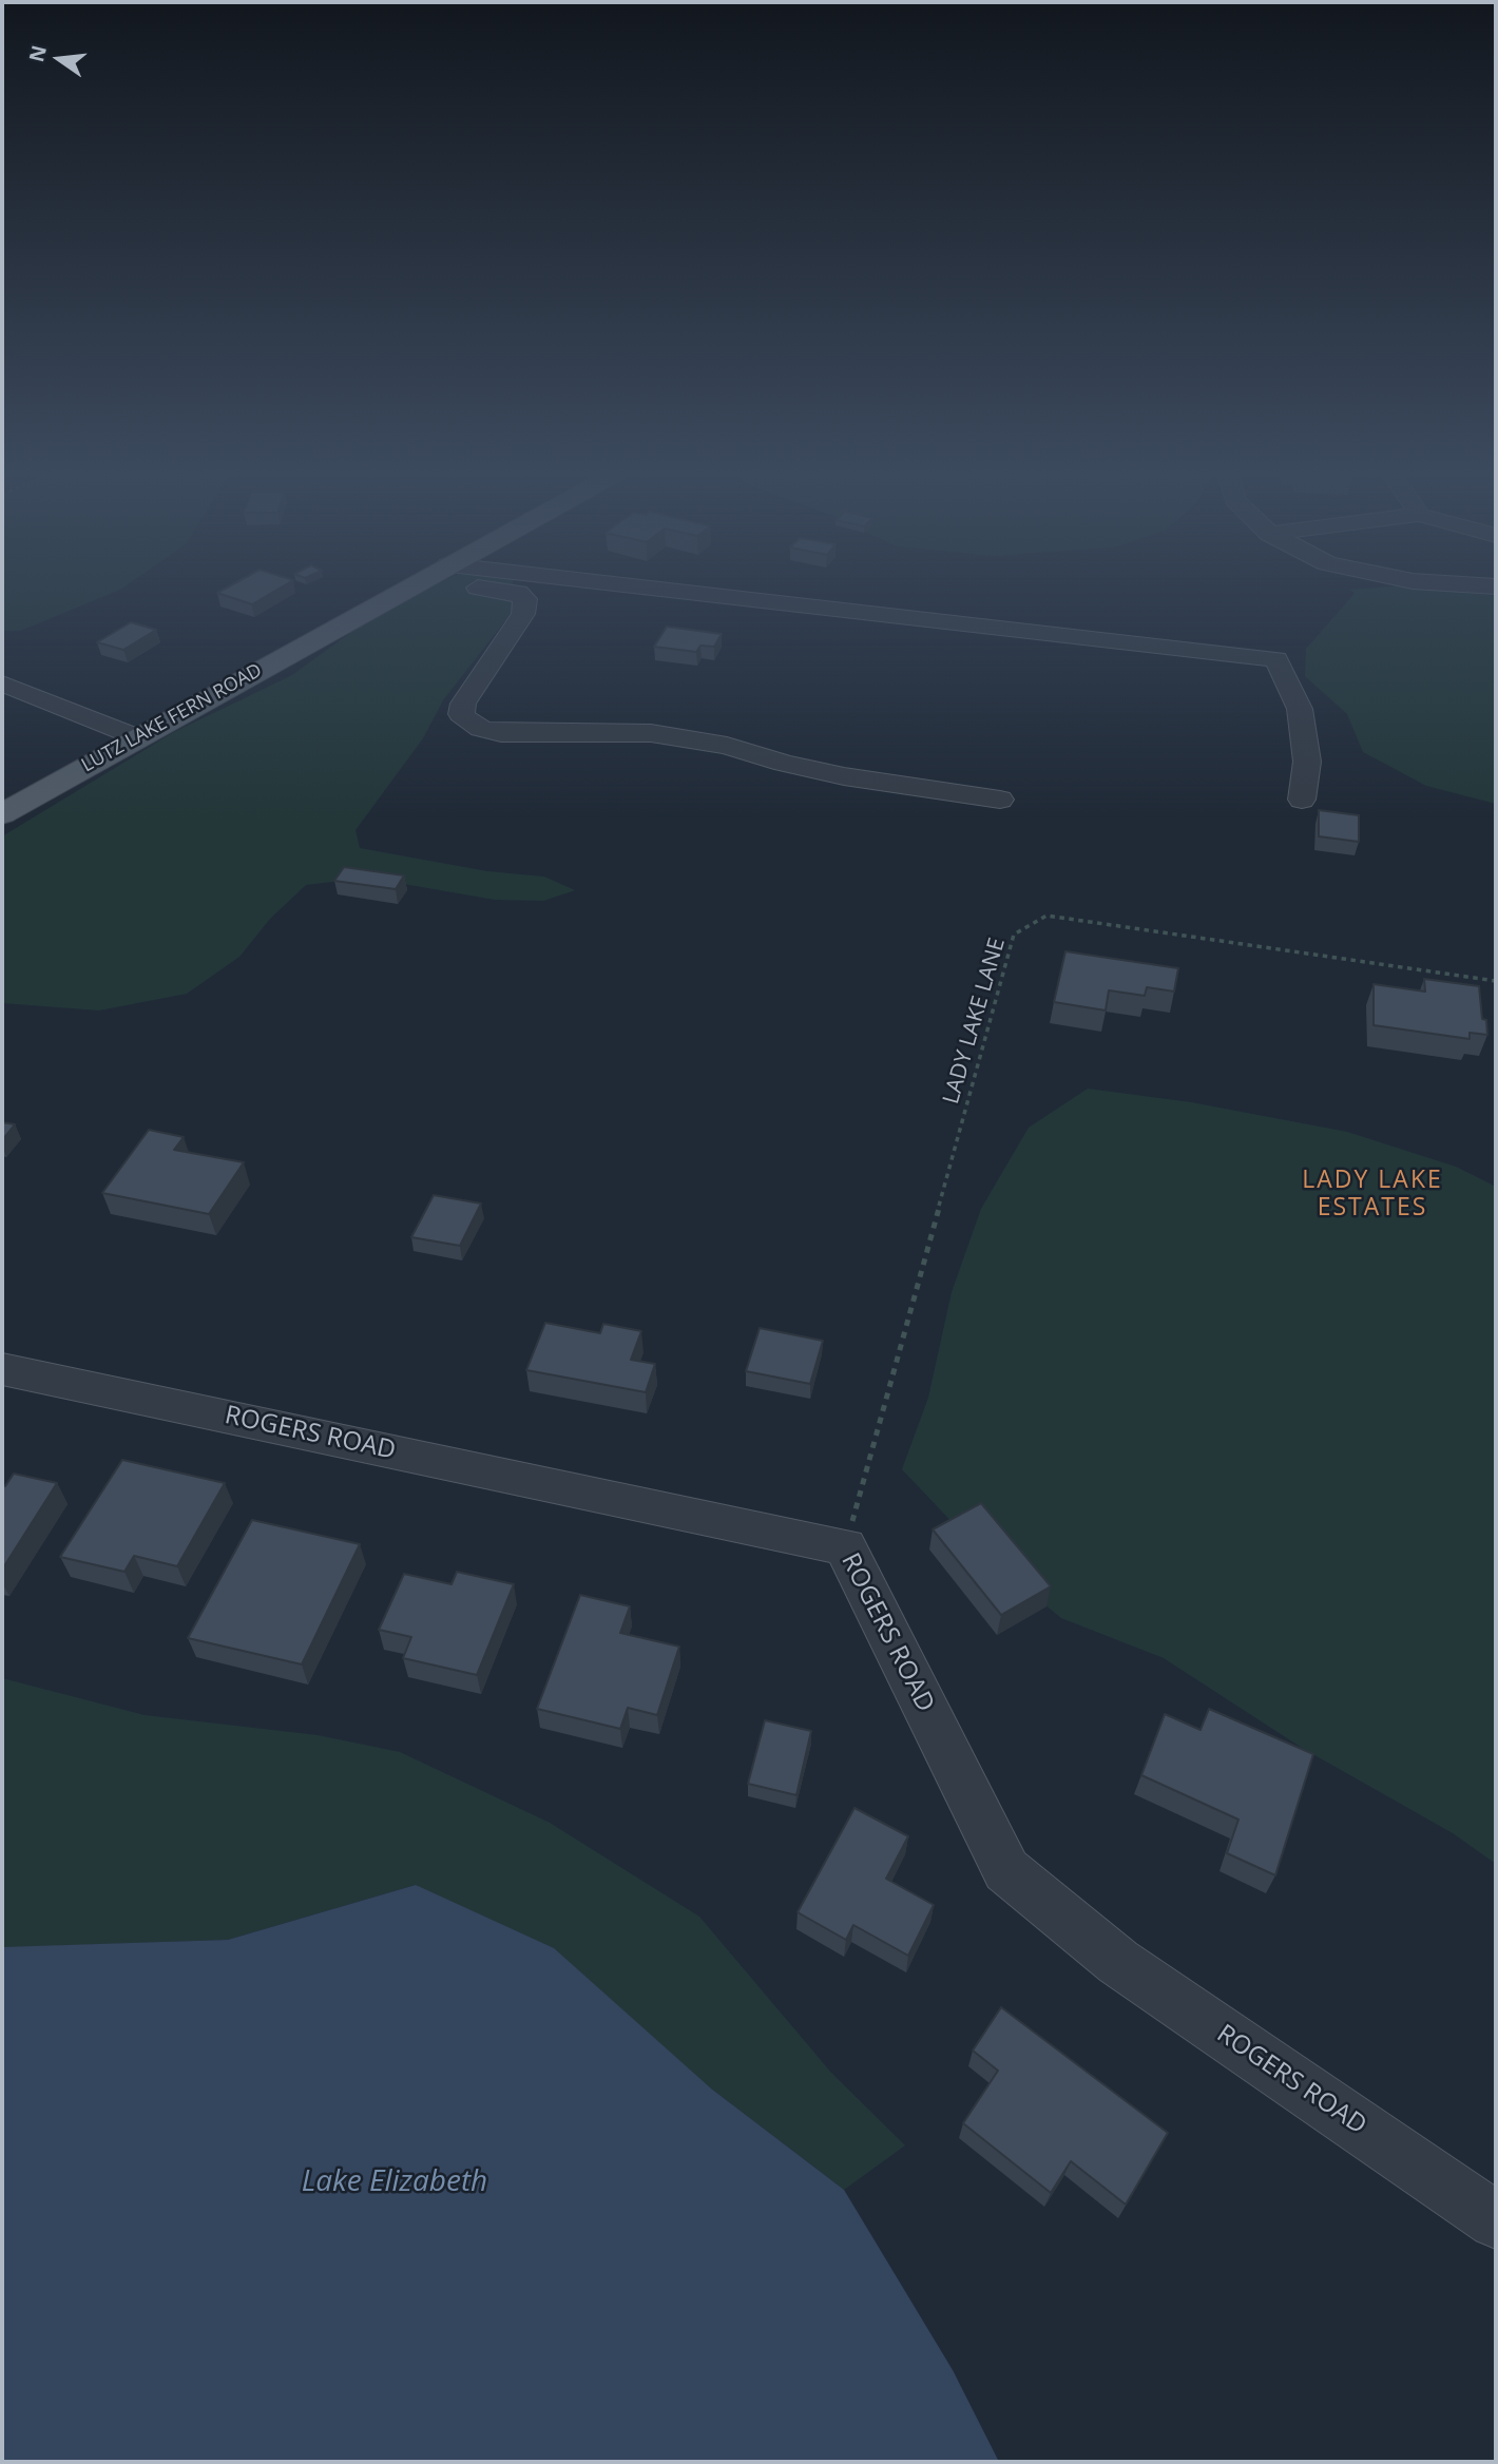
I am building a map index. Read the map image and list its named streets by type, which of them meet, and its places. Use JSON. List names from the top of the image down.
{
  "streets": {
    "main road": ["LUTZ LAKE FERN ROAD"],
    "street": ["ROGERS ROAD"],
    "path": ["LADY LAKE LANE"]
  },
  "crossings": [
    ["LADY LAKE LANE", "ROGERS ROAD"]
  ],
  "districts": ["LADY LAKE ESTATES"],
  "water": ["Lake Elizabeth"],
  "north": "left"
}
